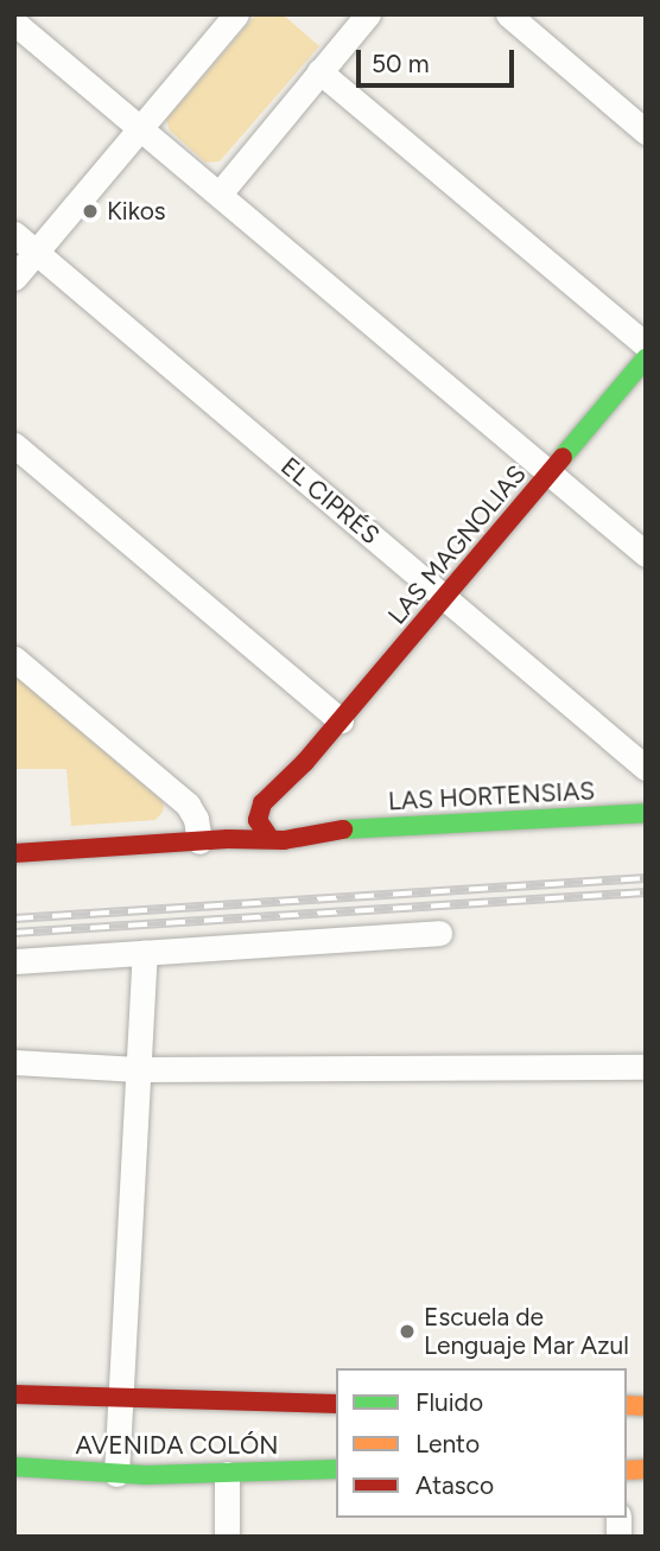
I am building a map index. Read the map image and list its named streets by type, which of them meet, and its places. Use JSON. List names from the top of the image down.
{
  "streets": {
    "street": [
      "EL CIPRÉS",
      "LAS MAGNOLIAS",
      "LAS HORTENSIAS",
      "AVENIDA COLÓN"
    ]
  },
  "crossings": [
    ["EL CIPRÉS", "LAS MAGNOLIAS"],
    ["LAS MAGNOLIAS", "LAS HORTENSIAS"]
  ],
  "places": ["Kikos", "Escuela de Lenguaje Mar Azul"],
  "legend": ["Fluido", "Lento", "Atasco"],
  "scale_bar": "50 m"
}
